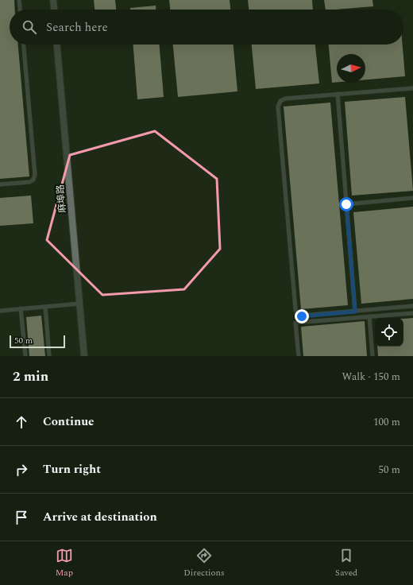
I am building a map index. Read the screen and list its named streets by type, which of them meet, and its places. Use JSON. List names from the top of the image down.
{
  "streets": {
    "street": ["麻埠路"]
  },
  "scale_bar": "50 m",
  "north": "right",
  "page": {
    "search": "Search here",
    "scale": "50 m",
    "heading": ["2 min", "Walk · 150 m"],
    "list": [
      ["Continue", "100 m"],
      ["Turn right", "50 m"],
      "Arrive at destination"
    ],
    "nav": ["Map", "Directions", "Saved"]
  }
}
